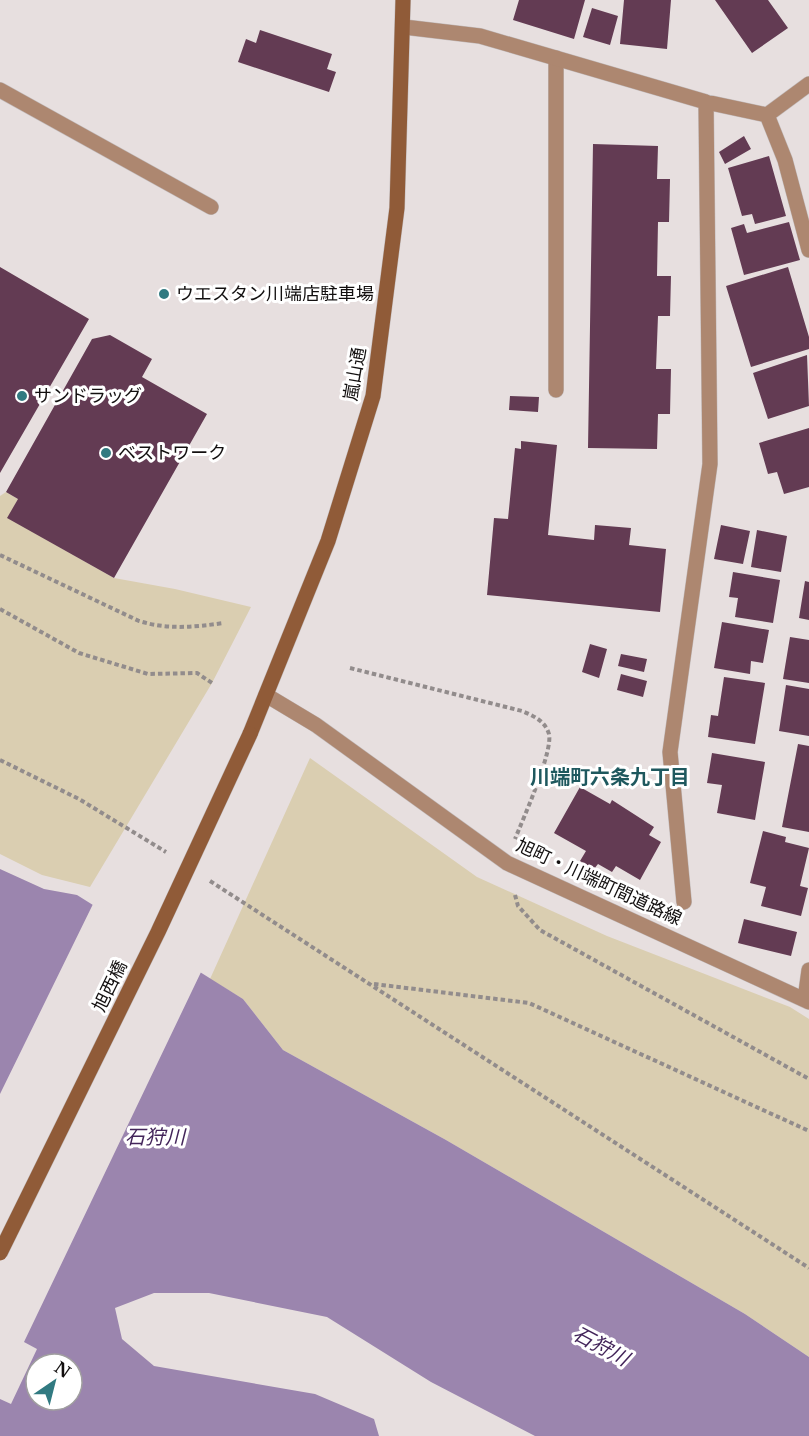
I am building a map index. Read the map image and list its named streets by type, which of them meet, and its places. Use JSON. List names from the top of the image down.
{
  "streets": {
    "street": ["嵐山通", "旭町・川端町間道路線", "旭西橋"]
  },
  "crossings": [
    ["嵐山通", "旭町・川端町間道路線"],
    ["嵐山通", "旭西橋"]
  ],
  "districts": ["川端町六条九丁目"],
  "water": ["石狩川"],
  "places": ["ウエスタン川端店駐車場", "サンドラッグ", "ベストワーク"],
  "north": "top right"
}
